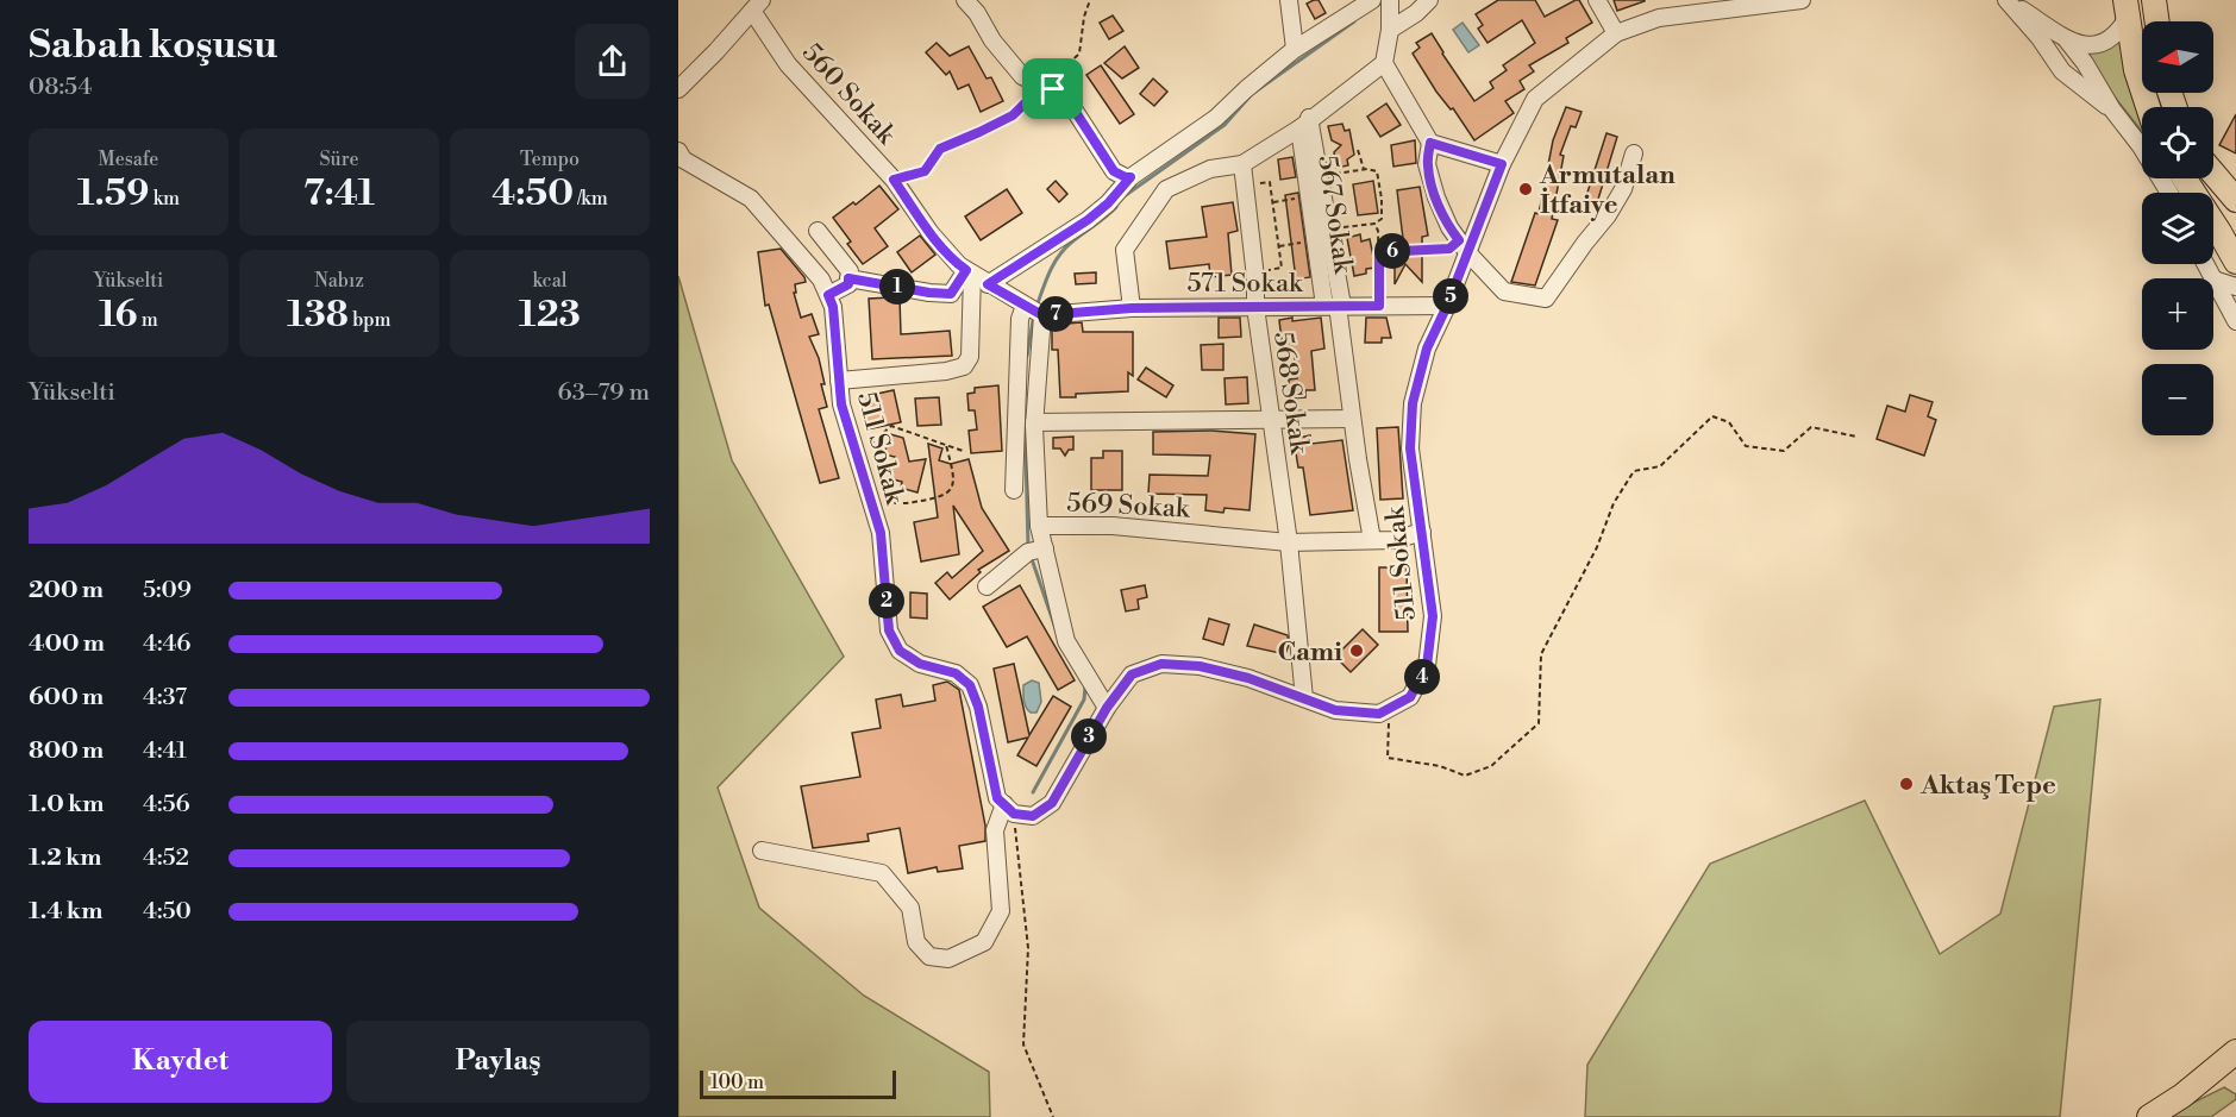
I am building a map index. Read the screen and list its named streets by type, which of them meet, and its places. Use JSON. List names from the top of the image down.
{
  "streets": {
    "street": [
      "560 Sokak",
      "567 Sokak",
      "571 Sokak",
      "568 Sokak",
      "511 Sokak",
      "569 Sokak"
    ]
  },
  "crossings": [
    ["560 Sokak", "571 Sokak"],
    ["560 Sokak", "569 Sokak"],
    ["567 Sokak", "571 Sokak"],
    ["571 Sokak", "568 Sokak"],
    ["571 Sokak", "511 Sokak"],
    ["571 Sokak", "569 Sokak"],
    ["568 Sokak", "569 Sokak"],
    ["511 Sokak", "569 Sokak"]
  ],
  "places": ["Armutalan İtfaiye", "Cami", "Aktaş Tepe"],
  "scale_bar": "100 m",
  "north": "left",
  "page": {
    "heading": ["Sabah koşusu", "08:54"],
    "map_buttons": ["+", "−"],
    "stats": [
      ["Mesafe", "1.59 km"],
      ["Süre", "7:41"],
      ["Tempo", "4:50 /km"],
      ["Yükselti", "16 m"],
      ["Nabız", "138 bpm"],
      ["kcal", "123"]
    ],
    "pins": [
      "6",
      "1",
      "5",
      "7",
      "2",
      "4",
      "3"
    ],
    "chart": ["Yükselti", "63–79 m"],
    "list": [
      {
        "name": "200 m",
        "note": "5:09"
      },
      {
        "name": "400 m",
        "note": "4:46"
      },
      {
        "name": "600 m",
        "note": "4:37"
      },
      {
        "name": "800 m",
        "note": "4:41"
      },
      {
        "name": "1.0 km",
        "note": "4:56"
      },
      {
        "name": "1.2 km",
        "note": "4:52"
      },
      {
        "name": "1.4 km",
        "note": "4:50"
      }
    ],
    "buttons": ["Kaydet", "Paylaş"],
    "scale": "100 m"
  }
}
